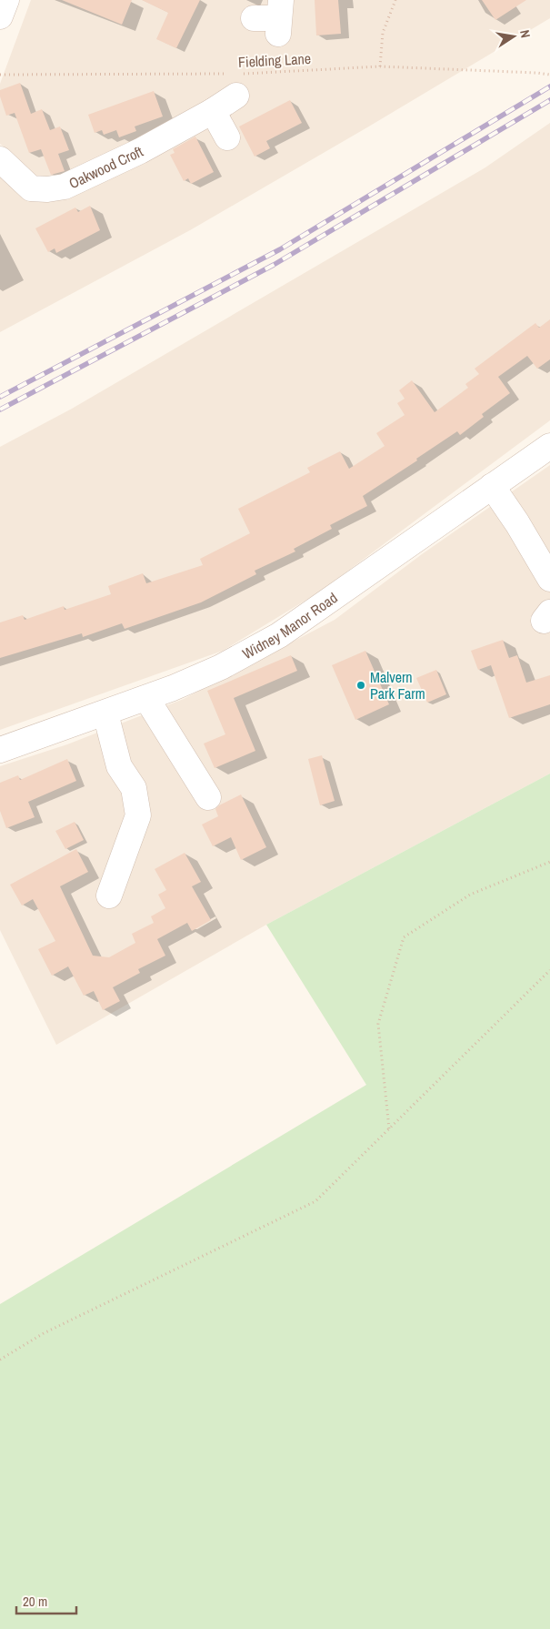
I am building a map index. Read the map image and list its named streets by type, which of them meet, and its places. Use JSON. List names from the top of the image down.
{
  "streets": {
    "street": ["Oakwood Croft", "Widney Manor Road"],
    "path": ["Fielding Lane"]
  },
  "crossings": [
    ["Fielding Lane", "Oakwood Croft"]
  ],
  "places": ["Malvern Park Farm"],
  "scale_bar": "20 m",
  "north": "right"
}
